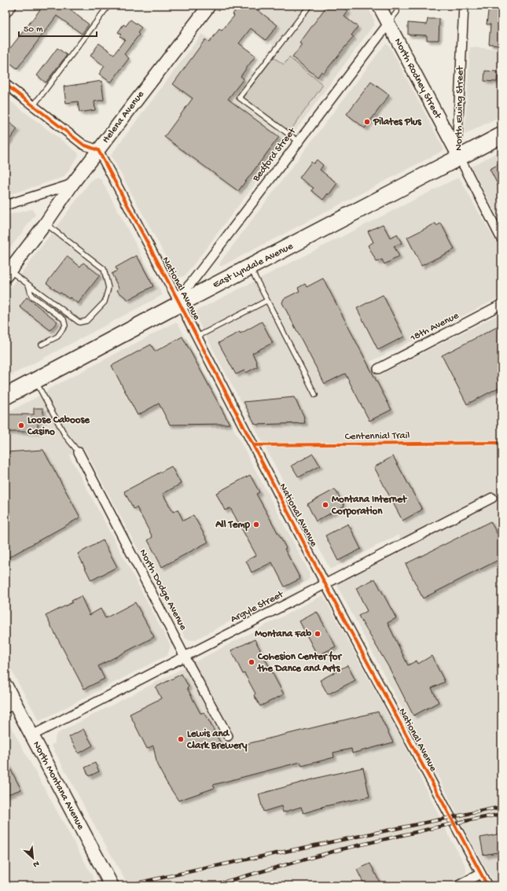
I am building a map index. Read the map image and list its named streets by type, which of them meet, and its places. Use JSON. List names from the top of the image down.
{
  "streets": {
    "highway": ["East Lyndale Avenue"],
    "main road": ["North Rodney Street", "Helena Avenue", "North Montana Avenue"],
    "street": [
      "North Ewing Street",
      "Bedford Street",
      "National Avenue",
      "18th Avenue",
      "North Dodge Avenue",
      "Argyle Street"
    ],
    "cycle path": ["Centennial Trail"]
  },
  "crossings": [
    ["North Rodney Street", "North Ewing Street"],
    ["North Rodney Street", "Bedford Street"],
    ["North Rodney Street", "East Lyndale Avenue"],
    ["North Ewing Street", "East Lyndale Avenue"],
    ["Helena Avenue", "National Avenue"],
    ["Bedford Street", "East Lyndale Avenue"],
    ["Bedford Street", "National Avenue"],
    ["East Lyndale Avenue", "National Avenue"],
    ["National Avenue", "Argyle Street"],
    ["North Dodge Avenue", "Argyle Street"],
    ["Argyle Street", "North Montana Avenue"]
  ],
  "places": [
    "Pilates Plus",
    "Loose Caboose Casino",
    "Montana Internet Corporation",
    "All Temp",
    "Montana Fab",
    "Cohesion Center for the Dance and Arts",
    "Lewis and Clark Brewery"
  ],
  "scale_bar": "50 m",
  "north": "bottom right"
}
